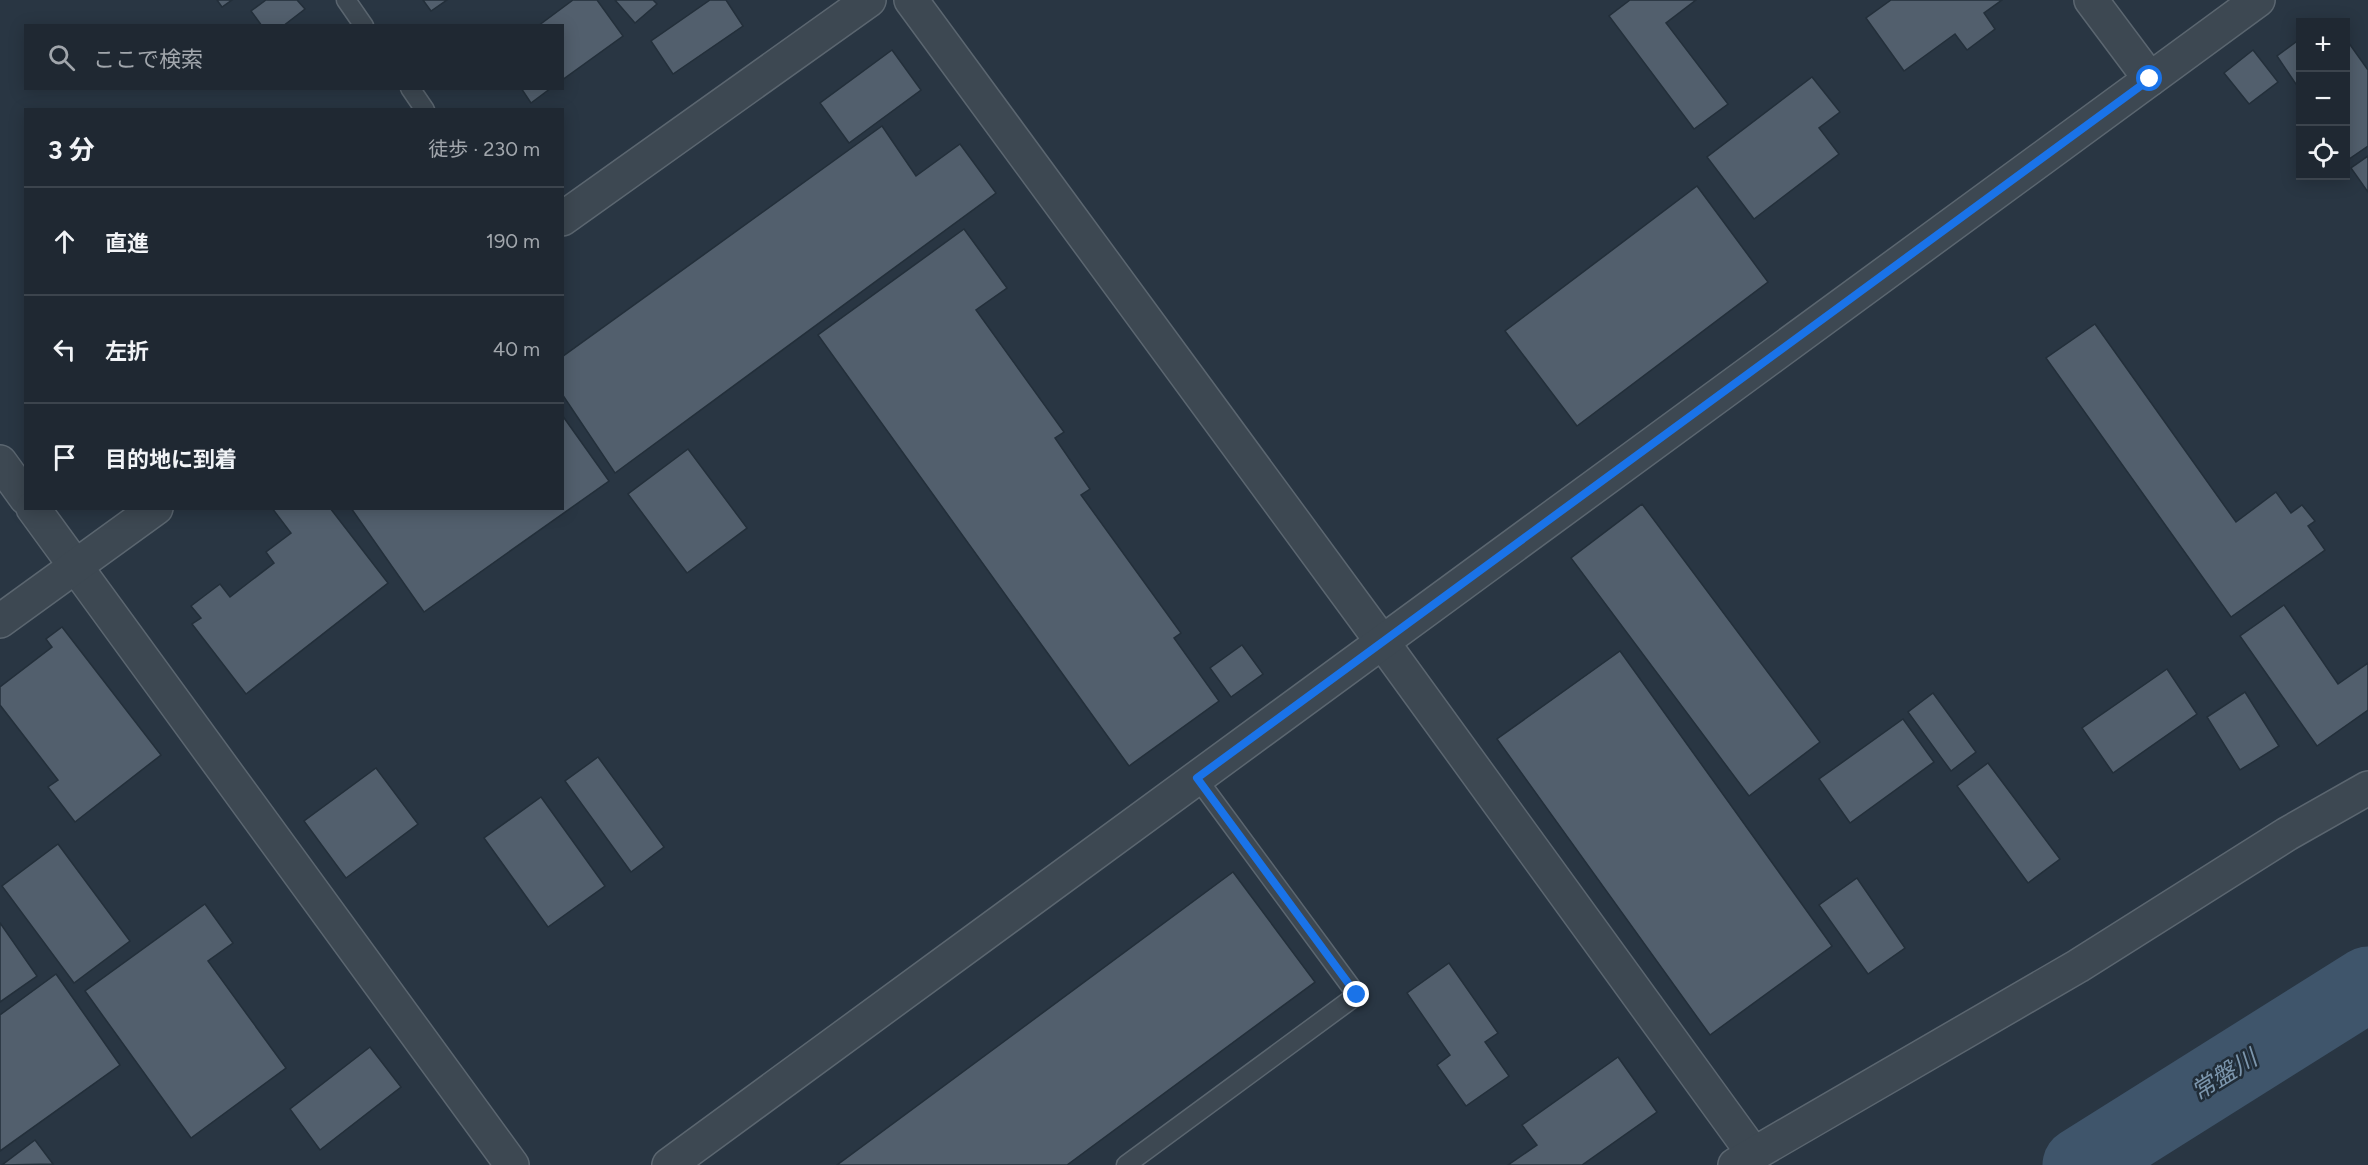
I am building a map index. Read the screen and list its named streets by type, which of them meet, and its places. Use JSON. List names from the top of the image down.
{
  "water": ["常盤川"],
  "page": {
    "map_buttons": ["+", "−"],
    "search": "ここで検索",
    "heading": ["3 分", "徒歩 · 230 m"],
    "list": [
      ["直進", "190 m"],
      ["左折", "40 m"],
      "目的地に到着"
    ]
  }
}
